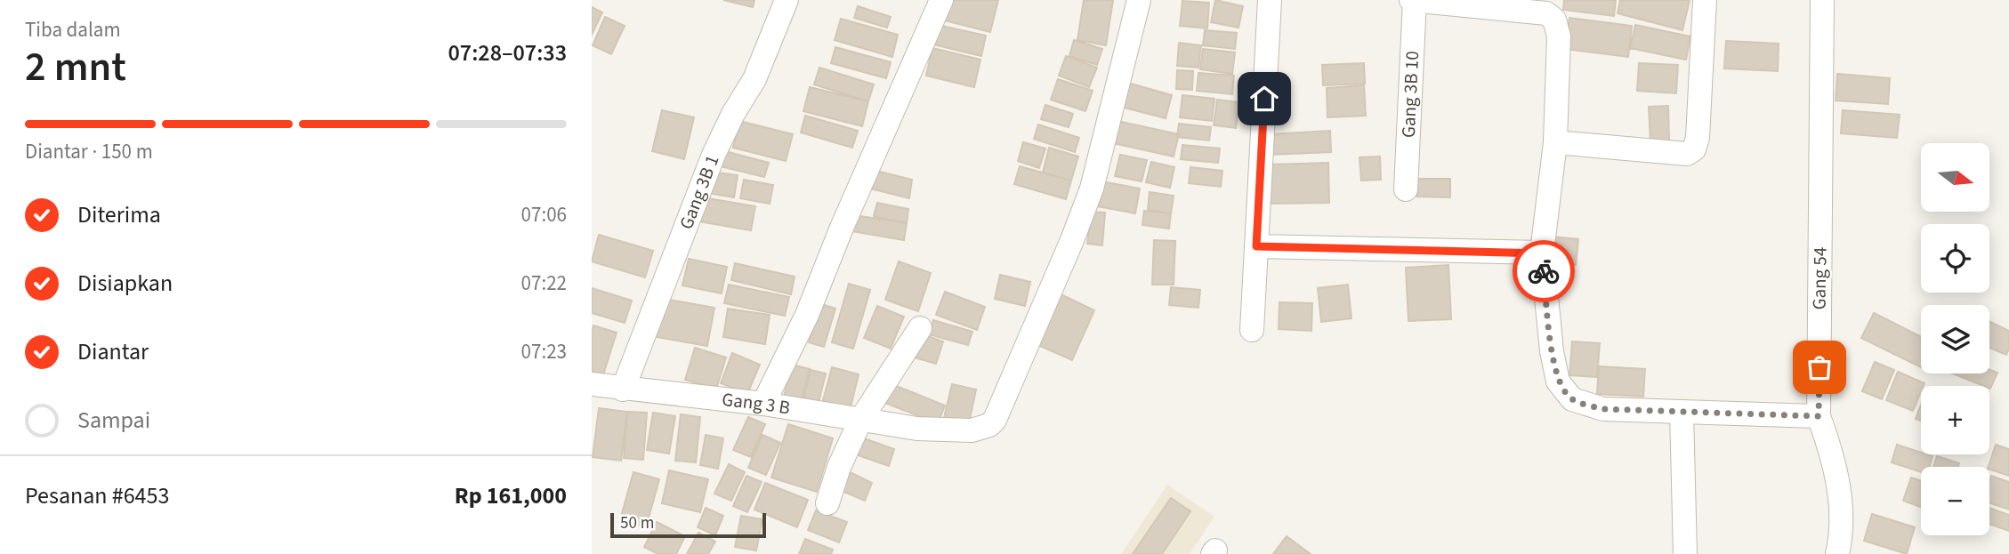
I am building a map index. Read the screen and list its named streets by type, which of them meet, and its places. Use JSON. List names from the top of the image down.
{
  "streets": {
    "street": [
      "Gang 3B 10",
      "Gang 3B 1",
      "Gang 54",
      "Gang 3 B"
    ]
  },
  "crossings": [
    ["Gang 3B 1", "Gang 3 B"]
  ],
  "scale_bar": "50 m",
  "north": "right",
  "page": {
    "heading": ["2 mnt", "Tiba dalam", "07:28–07:33"],
    "panel": ["Pesanan #6453", "Rp 161,000"],
    "bar": "Diantar · 150 m",
    "map_buttons": ["+", "−"],
    "list": [
      ["Diterima", "07:06"],
      ["Disiapkan", "07:22"],
      ["Diantar", "07:23"],
      "Sampai"
    ],
    "scale": "50 m"
  }
}
